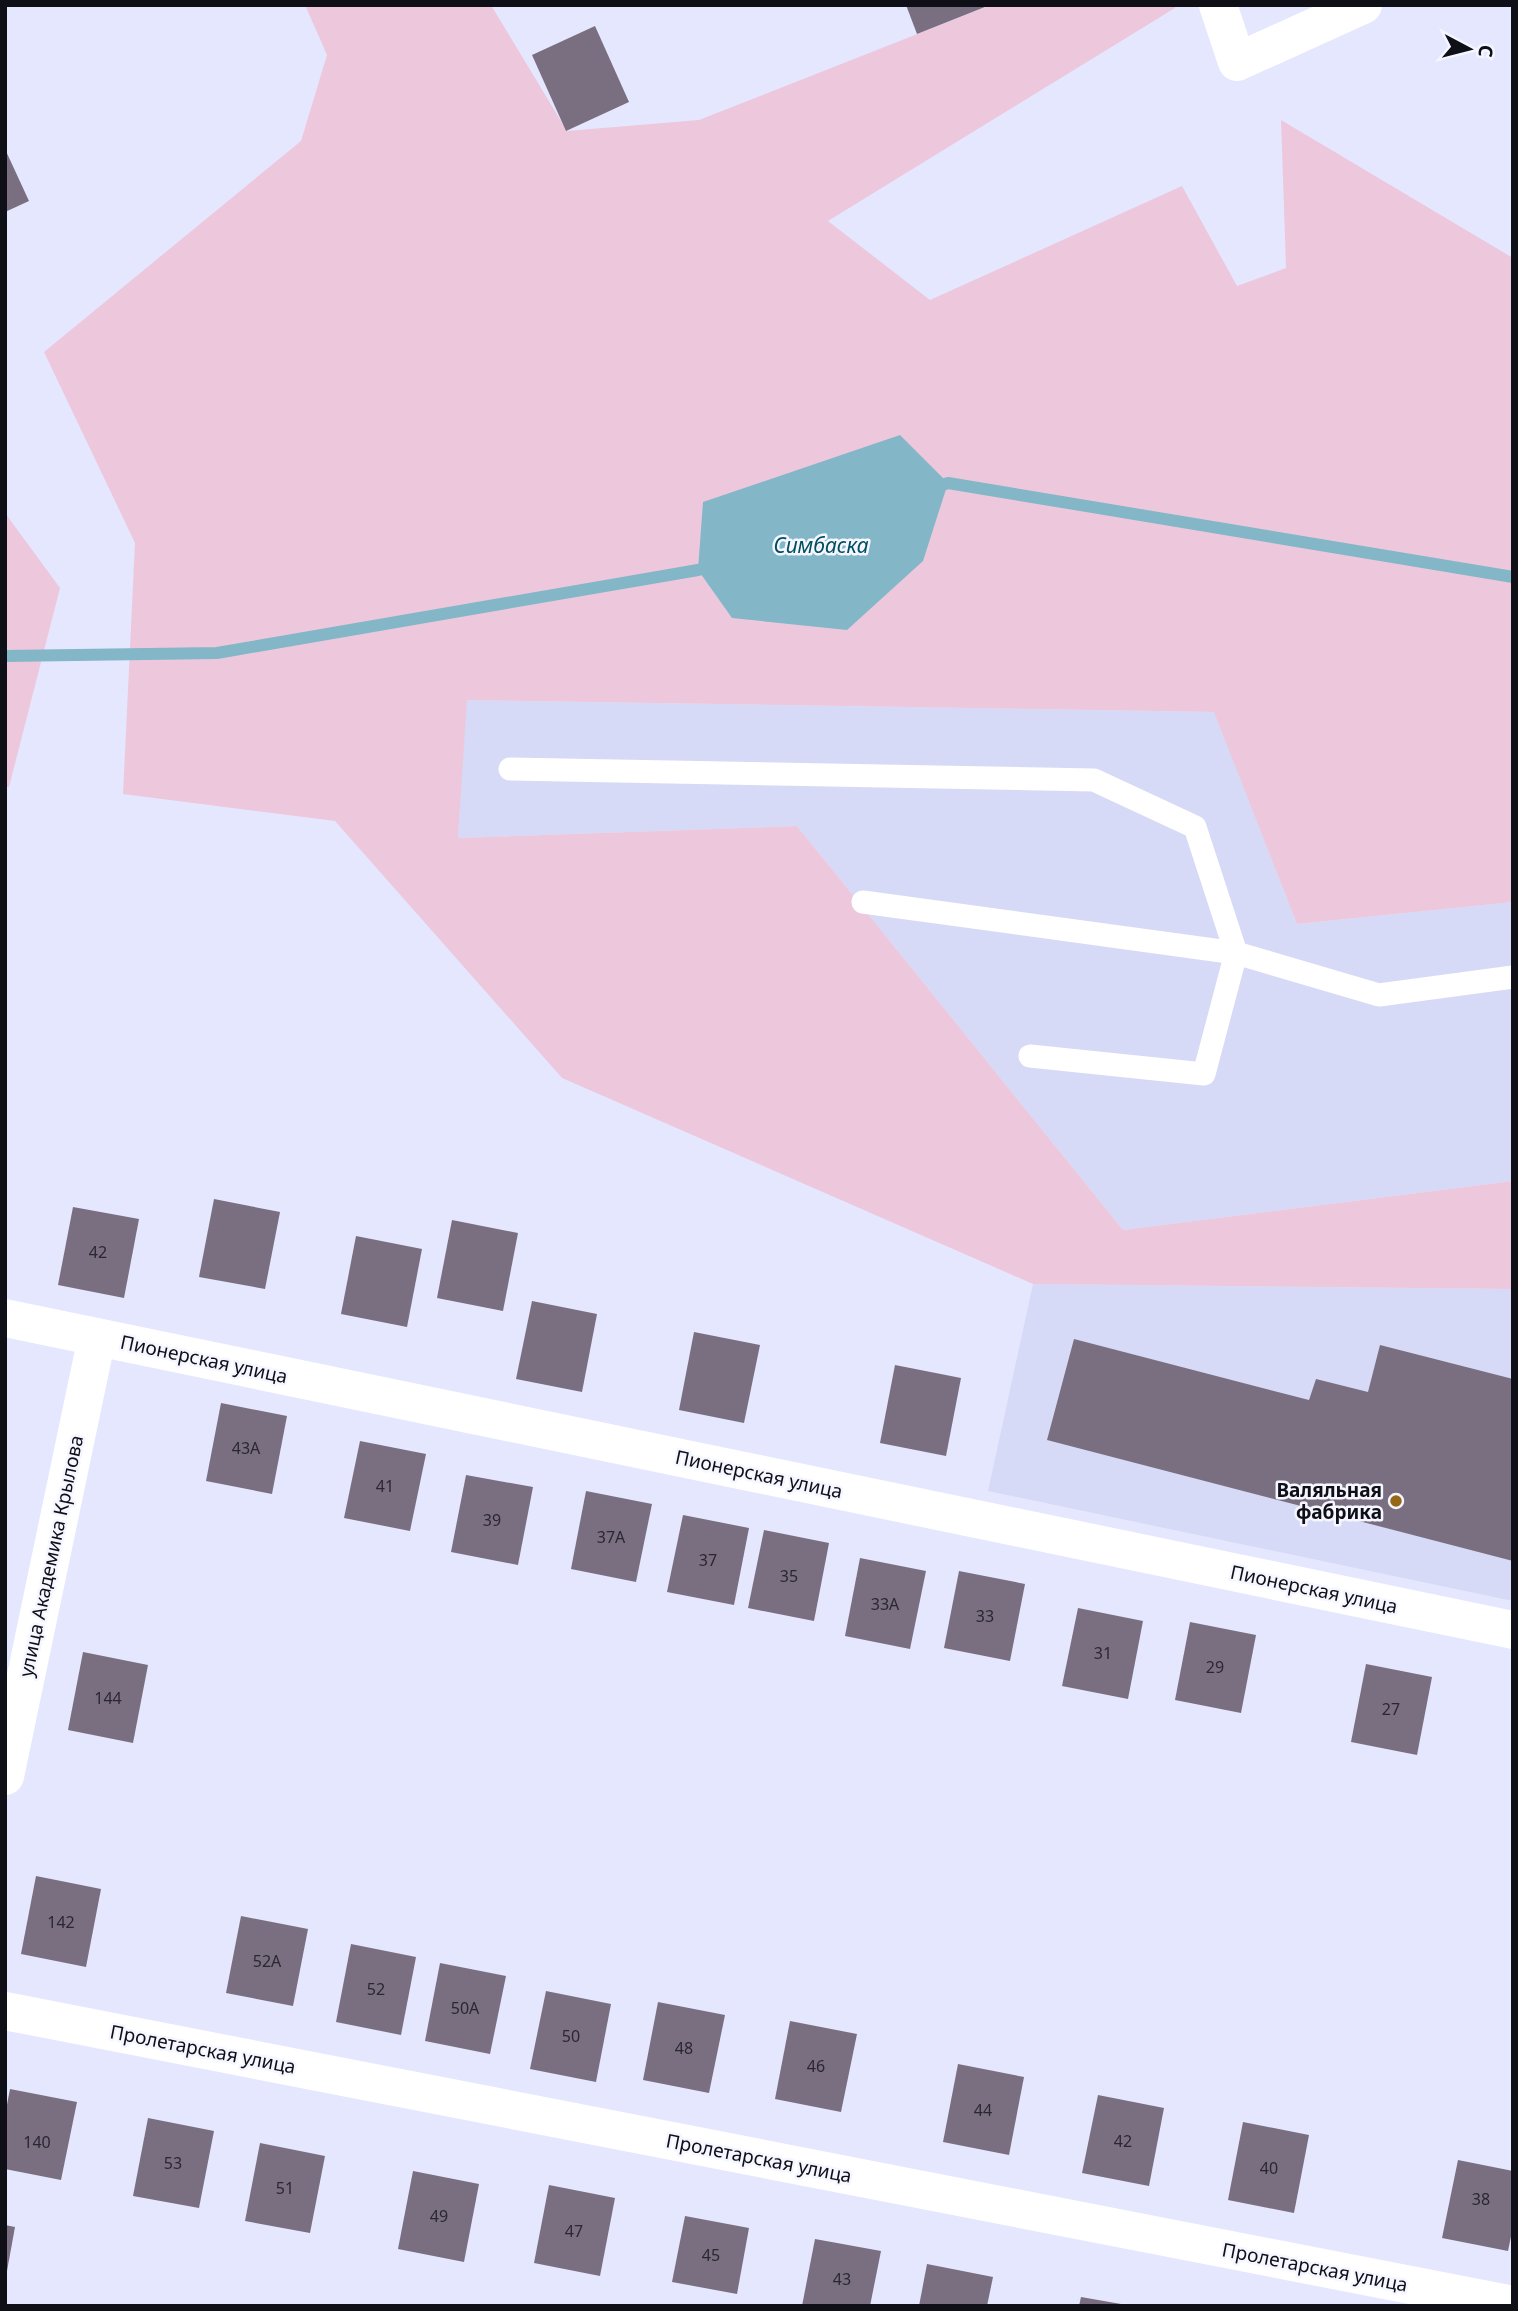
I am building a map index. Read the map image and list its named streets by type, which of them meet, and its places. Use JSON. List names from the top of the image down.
{
  "streets": {
    "street": ["Пионерская улица", "улица Академика Крылова", "Пролетарская улица"]
  },
  "crossings": [
    ["Пионерская улица", "улица Академика Крылова"]
  ],
  "water": ["Симбаска"],
  "places": ["Валяльная фабрика"],
  "house_numbers": [
    "42",
    "43А",
    "41",
    "39",
    "37А",
    "37",
    "35",
    "33А",
    "33",
    "31",
    "29",
    "144",
    "27",
    "142",
    "52А",
    "52",
    "50А",
    "50",
    "48",
    "46",
    "44",
    "42",
    "140",
    "53",
    "40",
    "51",
    "38",
    "49",
    "47",
    "45",
    "43"
  ],
  "north": "right"
}
